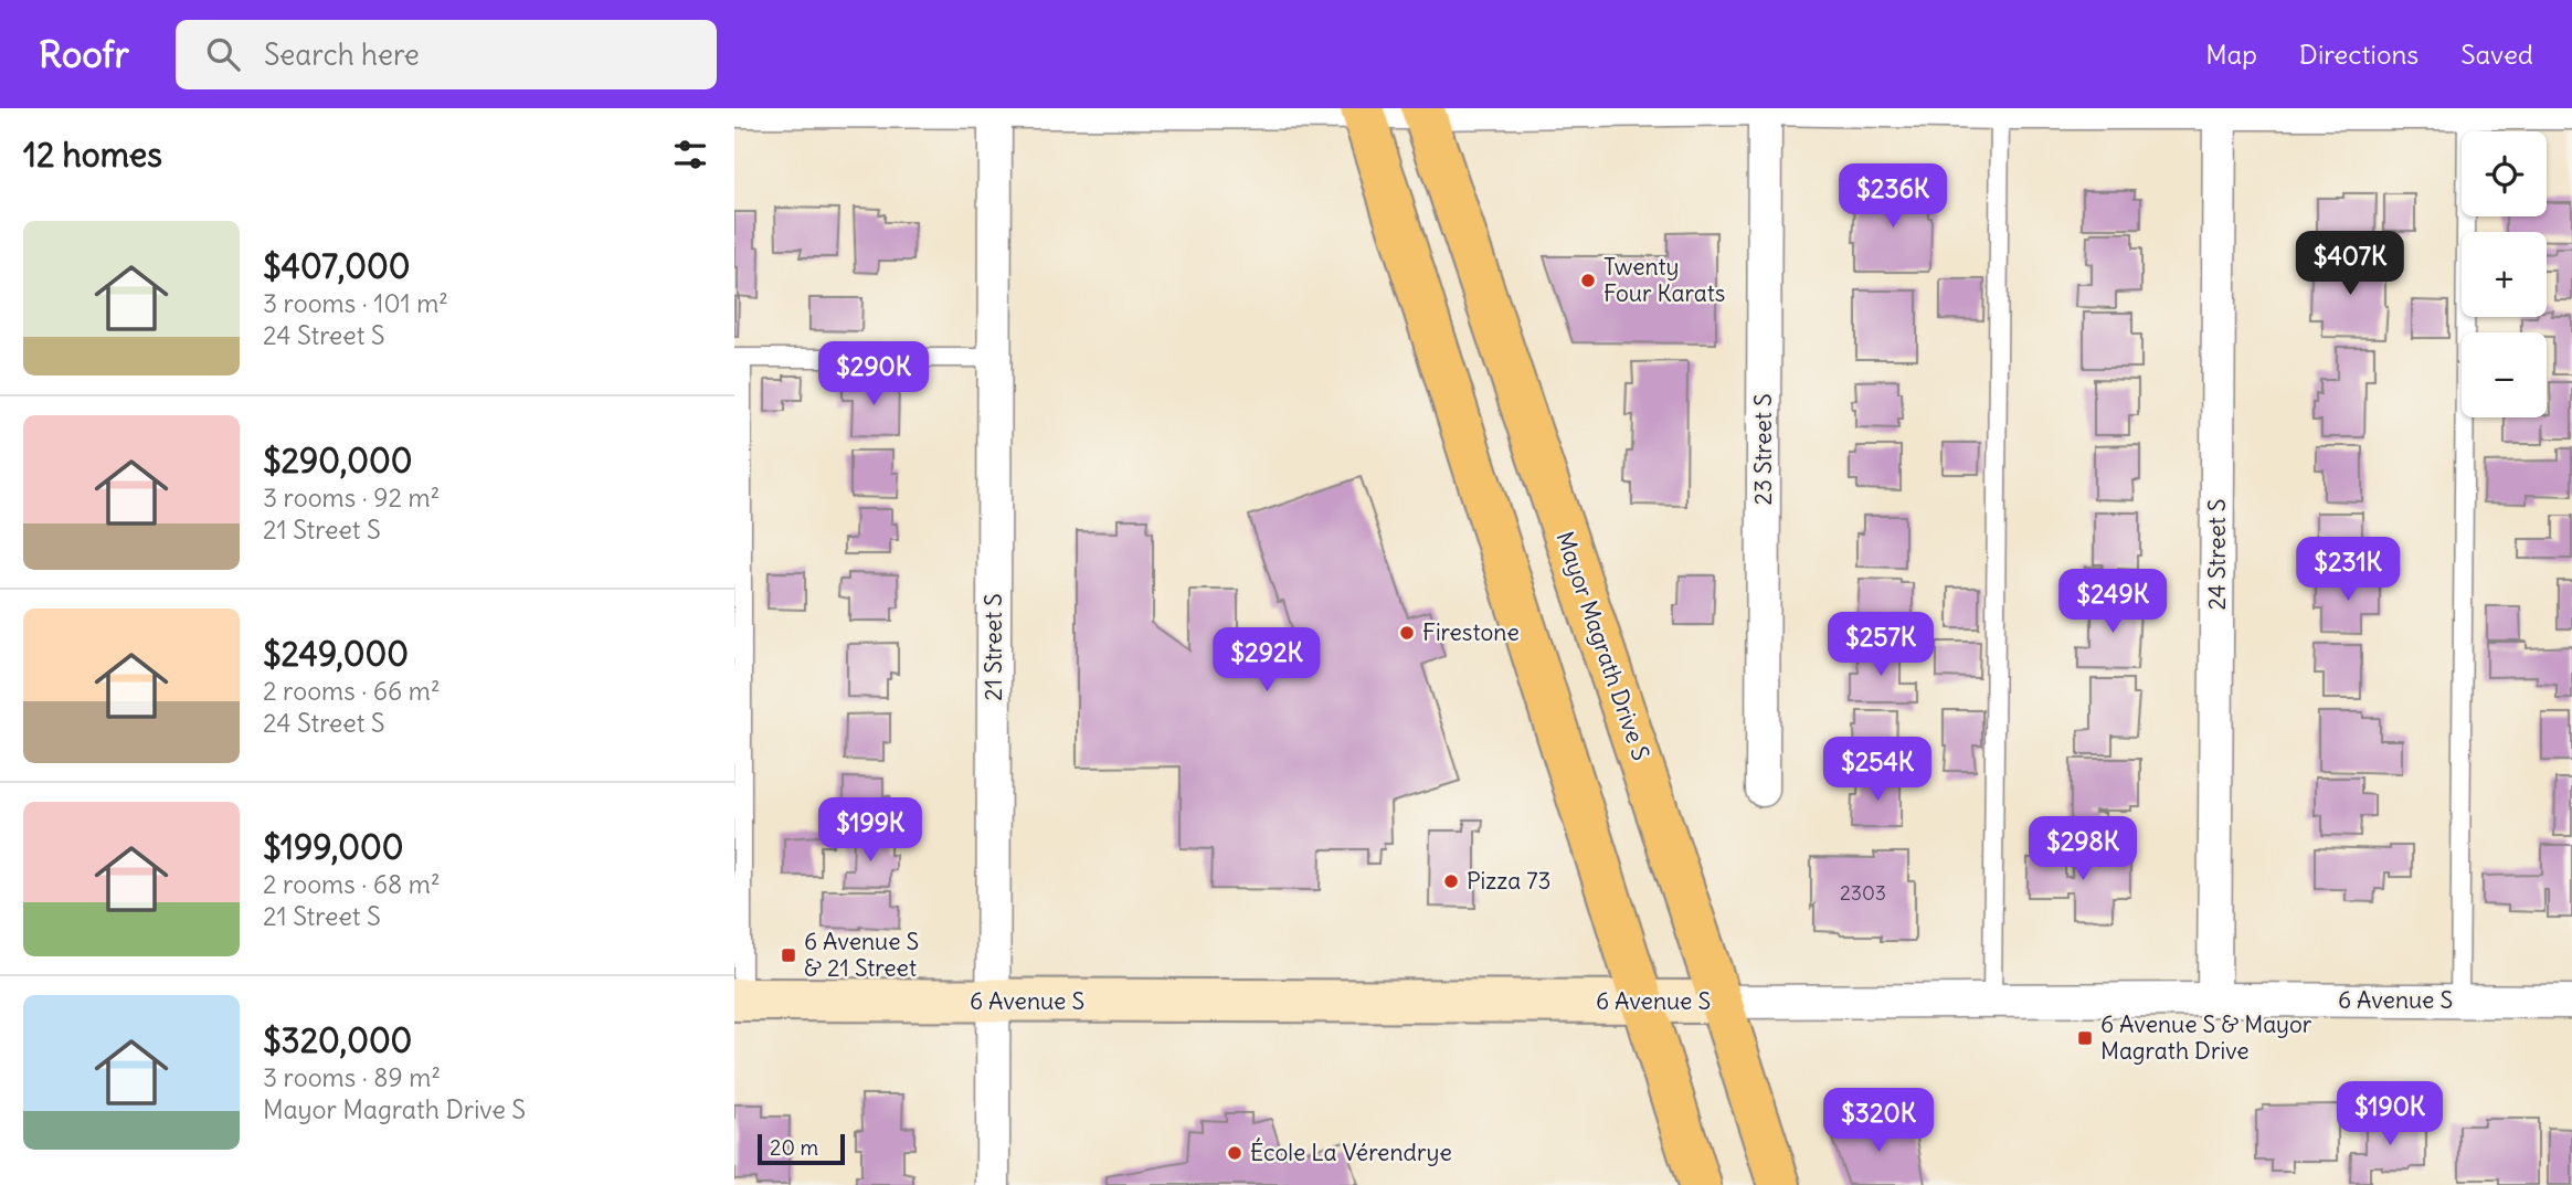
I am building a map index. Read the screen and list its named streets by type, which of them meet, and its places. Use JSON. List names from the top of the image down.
{
  "streets": {
    "main road": ["Mayor Magrath Drive S", "6 Avenue S"],
    "street": ["23 Street S", "24 Street S", "21 Street S"]
  },
  "crossings": [
    ["24 Street S", "6 Avenue S"],
    ["Mayor Magrath Drive S", "6 Avenue S"],
    ["21 Street S", "6 Avenue S"]
  ],
  "places": {
    "other": [
      "Twenty Four Karats",
      "Firestone",
      "Pizza 73",
      "École La Vérendrye"
    ],
    "transit": ["6 Avenue S & 21 Street", "6 Avenue S & Mayor Magrath Drive"]
  },
  "house_numbers": ["2303"],
  "scale_bar": "20 m",
  "page": {
    "header": "Roofr",
    "search": "Search here",
    "nav": ["Map", "Directions", "Saved"],
    "heading": "12 homes",
    "map_buttons": ["+", "−"],
    "price": [
      "$236K",
      "$407K",
      "$290K",
      "$231K",
      "$249K",
      "$257K",
      "$292K",
      "$254K",
      "$199K",
      "$298K",
      "$190K",
      "$320K"
    ],
    "list": [
      {
        "name": "$407,000",
        "note": "3 rooms · 101 m² · 24 Street S"
      },
      {
        "name": "$290,000",
        "note": "3 rooms · 92 m² · 21 Street S"
      },
      {
        "name": "$249,000",
        "note": "2 rooms · 66 m² · 24 Street S"
      },
      {
        "name": "$199,000",
        "note": "2 rooms · 68 m² · 21 Street S"
      },
      {
        "name": "$320,000",
        "note": "3 rooms · 89 m² · Mayor Magrath Drive S"
      }
    ],
    "scale": "20 m"
  }
}
